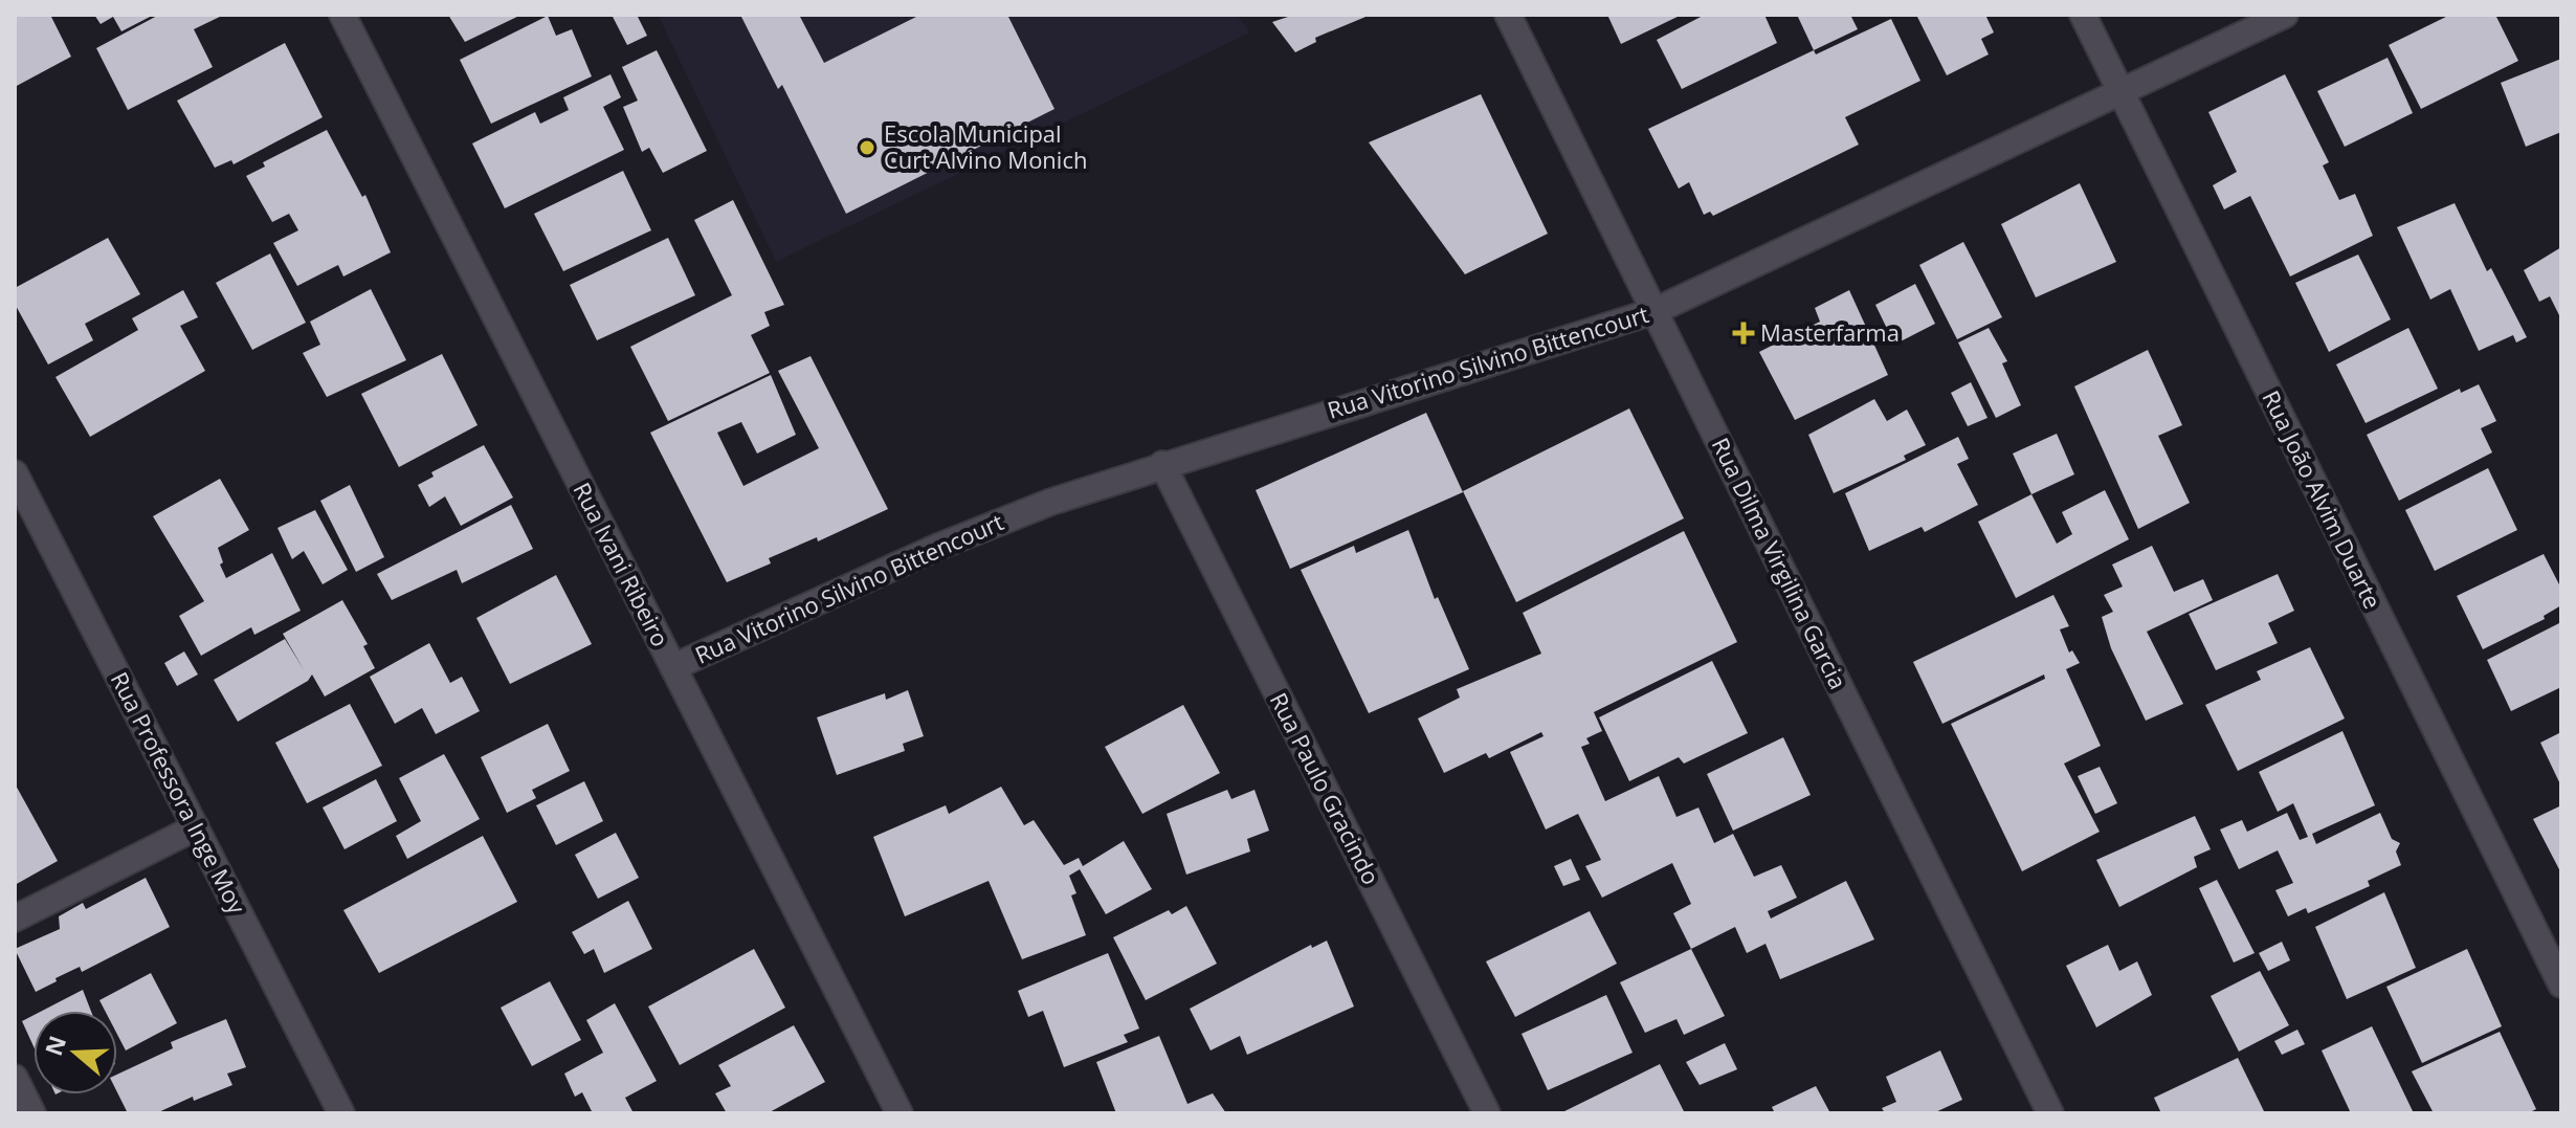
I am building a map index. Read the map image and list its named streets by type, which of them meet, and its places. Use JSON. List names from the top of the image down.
{
  "streets": {
    "street": [
      "Rua Vitorino Silvino Bittencourt",
      "Rua João Alvim Duarte",
      "Rua Dilma Virgilina Garcia",
      "Rua Ivani Ribeiro",
      "Rua Paulo Gracindo",
      "Rua Professora Inge Moy"
    ]
  },
  "crossings": [
    ["Rua Vitorino Silvino Bittencourt", "Rua João Alvim Duarte"],
    ["Rua Vitorino Silvino Bittencourt", "Rua Dilma Virgilina Garcia"],
    ["Rua Vitorino Silvino Bittencourt", "Rua Ivani Ribeiro"],
    ["Rua Vitorino Silvino Bittencourt", "Rua Paulo Gracindo"]
  ],
  "places": {
    "other": ["Escola Municipal Curt Alvino Monich"],
    "health": ["Masterfarma"]
  },
  "north": "left"
}
